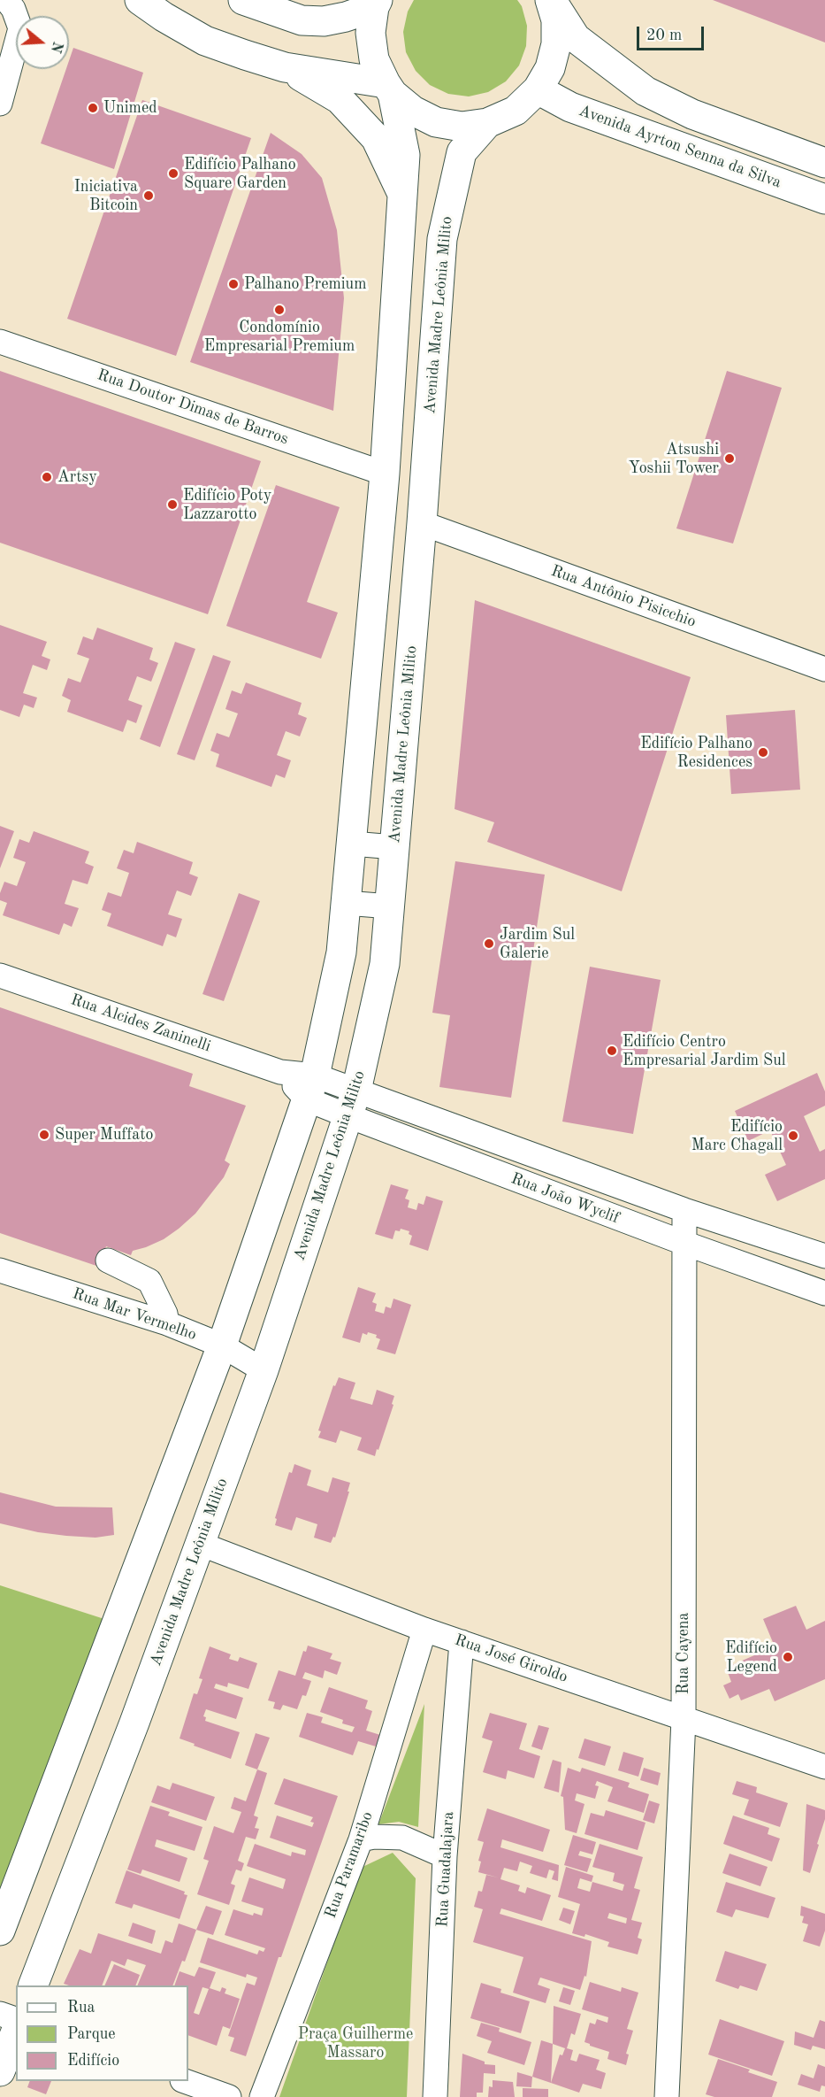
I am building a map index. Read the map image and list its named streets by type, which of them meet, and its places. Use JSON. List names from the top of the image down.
{
  "streets": {
    "main road": ["Avenida Ayrton Senna da Silva", "Avenida Madre Leônia Milito"],
    "street": [
      "Rua Doutor Dimas de Barros",
      "Rua Antônio Pisicchio",
      "Rua Alcides Zaninelli",
      "Rua João Wyclif",
      "Rua Mar Vermelho",
      "Rua Cayena",
      "Rua José Giroldo",
      "Rua Paramaribo",
      "Rua Guadalajara"
    ]
  },
  "crossings": [
    ["Avenida Madre Leônia Milito", "Rua Antônio Pisicchio"],
    ["Avenida Madre Leônia Milito", "Rua João Wyclif"],
    ["Avenida Madre Leônia Milito", "Rua Mar Vermelho"],
    ["Avenida Madre Leônia Milito", "Rua José Giroldo"],
    ["Rua Alcides Zaninelli", "Rua João Wyclif"],
    ["Rua João Wyclif", "Rua Cayena"],
    ["Rua Cayena", "Rua José Giroldo"],
    ["Rua José Giroldo", "Rua Paramaribo"],
    ["Rua José Giroldo", "Rua Guadalajara"]
  ],
  "parks": ["Praça Guilherme Massaro"],
  "places": [
    "Unimed",
    "Edifício Palhano Square Garden",
    "Iniciativa Bitcoin",
    "Palhano Premium",
    "Condomínio Empresarial Premium",
    "Atsushi Yoshii Tower",
    "Artsy",
    "Edifício Poty Lazzarotto",
    "Edifício Palhano Residences",
    "Jardim Sul Galerie",
    "Edifício Centro Empresarial Jardim Sul",
    "Super Muffato",
    "Edifício Marc Chagall",
    "Edifício Legend"
  ],
  "legend": ["Rua", "Parque", "Edifício"],
  "scale_bar": "20 m",
  "north": "right"
}
